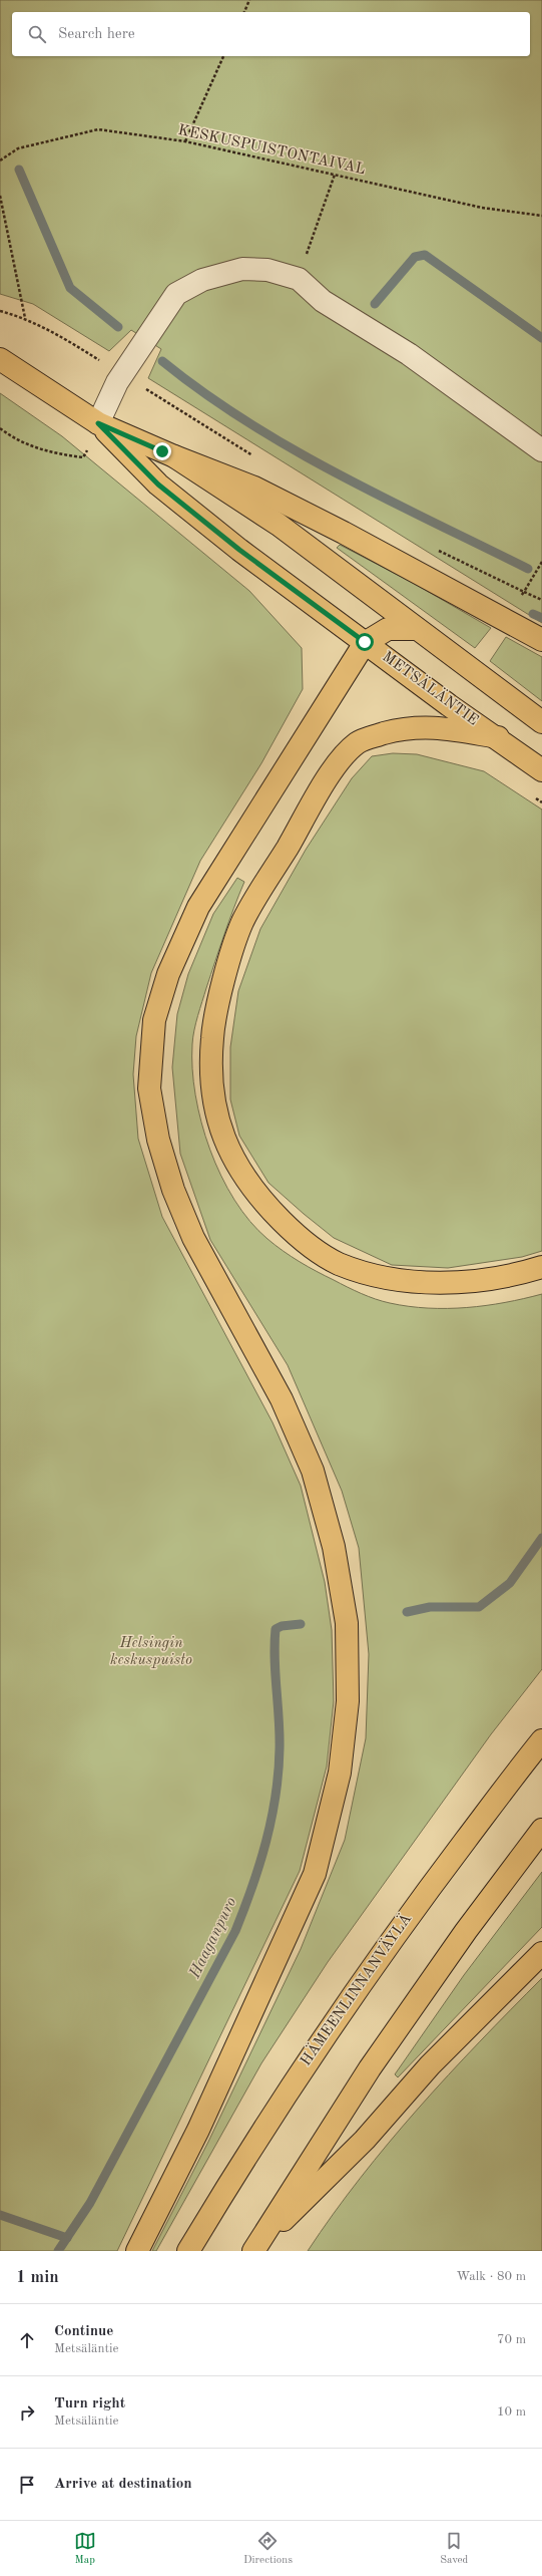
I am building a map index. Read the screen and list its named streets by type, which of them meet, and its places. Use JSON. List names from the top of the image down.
{
  "streets": {
    "main road": ["METSÄLÄNTIE", "HÄMEENLINNANVÄYLÄ"],
    "path": ["KESKUSPUISTONTAIVAL"]
  },
  "water": ["Haaganpuro"],
  "parks": ["Helsingin keskuspuisto"],
  "page": {
    "search": "Search here",
    "heading": ["1 min", "Walk · 80 m"],
    "list": [
      ["Continue", "Metsäläntie", "70 m"],
      ["Turn right", "Metsäläntie", "10 m"],
      "Arrive at destination"
    ],
    "nav": ["Map", "Directions", "Saved"]
  }
}
